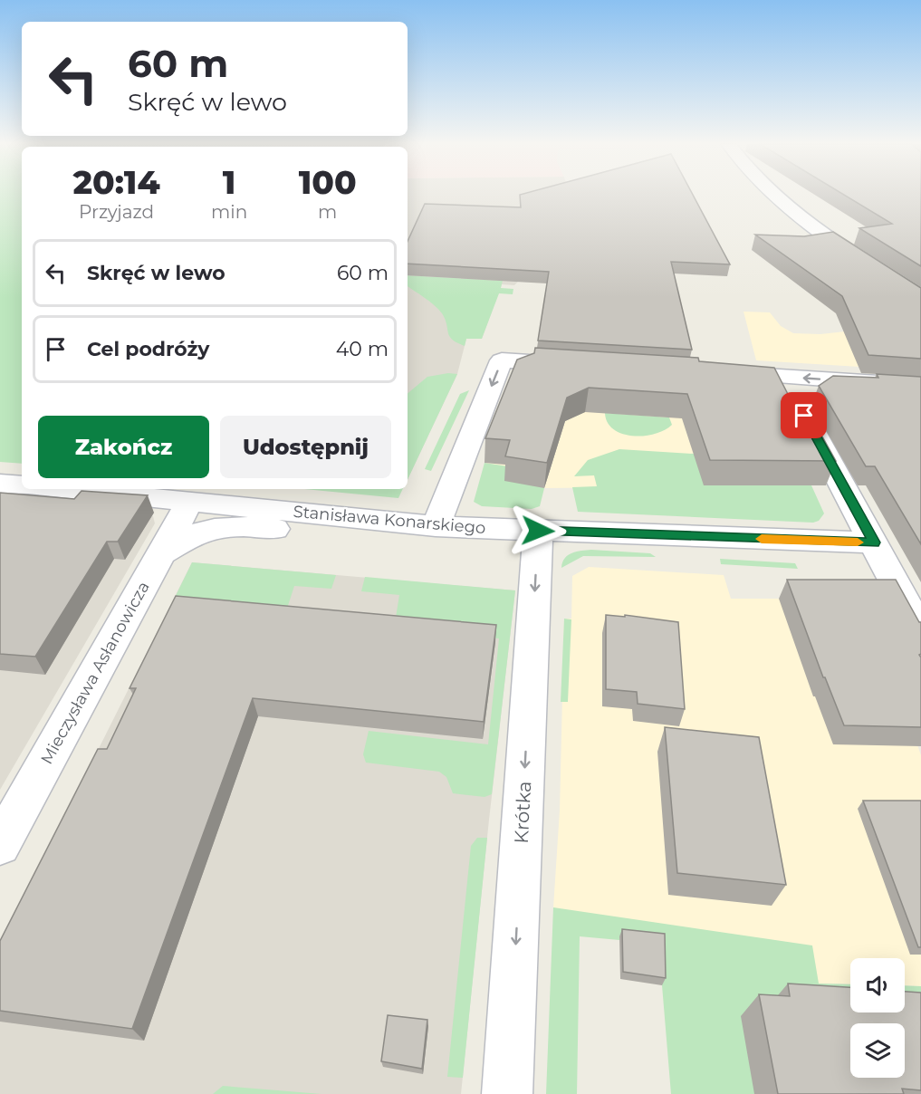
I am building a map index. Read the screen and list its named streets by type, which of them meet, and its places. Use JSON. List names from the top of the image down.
{
  "streets": {
    "street": ["Stanisława Konarskiego", "Mieczysława Asłanowicza", "Krótka"]
  },
  "crossings": [
    ["Stanisława Konarskiego", "Mieczysława Asłanowicza"],
    ["Stanisława Konarskiego", "Krótka"]
  ],
  "one_way": ["Krótka"],
  "page": {
    "turn": ["60 m", "Skręć w lewo"],
    "eta": [
      "20:14",
      "Przyjazd",
      "1",
      "min",
      "100",
      "m"
    ],
    "list": [
      {
        "name": "Skręć w lewo",
        "value": "60 m"
      },
      {
        "name": "Cel podróży",
        "value": "40 m"
      }
    ],
    "buttons": ["Zakończ", "Udostępnij"]
  }
}
